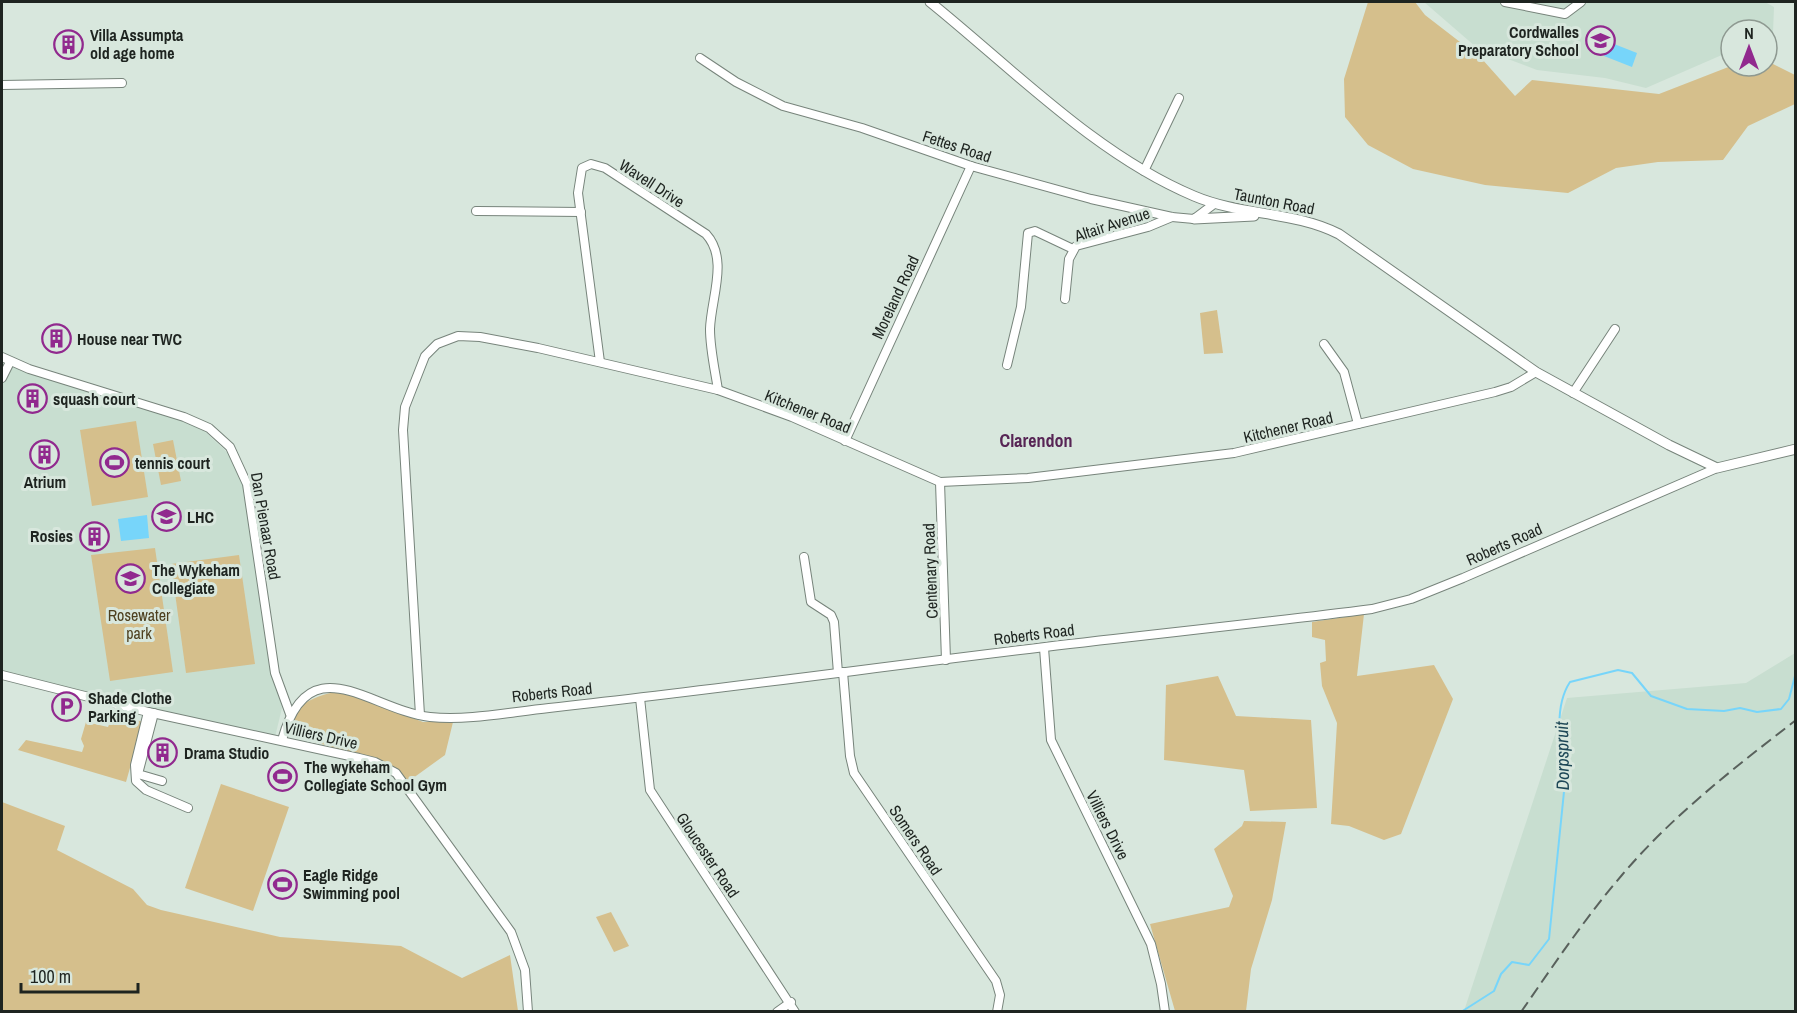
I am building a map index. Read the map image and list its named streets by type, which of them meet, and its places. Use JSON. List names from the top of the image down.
{
  "streets": {
    "street": [
      "Fettes Road",
      "Wavell Drive",
      "Taunton Road",
      "Altair Avenue",
      "Moreland Road",
      "Kitchener Road",
      "Dan Pienaar Road",
      "Roberts Road",
      "Centenary Road",
      "Villiers Drive",
      "Somers Road",
      "Gloucester Road"
    ]
  },
  "crossings": [
    ["Fettes Road", "Altair Avenue"],
    ["Fettes Road", "Moreland Road"],
    ["Wavell Drive", "Kitchener Road"],
    ["Taunton Road", "Kitchener Road"],
    ["Taunton Road", "Roberts Road"],
    ["Moreland Road", "Kitchener Road"],
    ["Kitchener Road", "Roberts Road"],
    ["Kitchener Road", "Centenary Road"],
    ["Dan Pienaar Road", "Roberts Road"],
    ["Roberts Road", "Centenary Road"],
    ["Roberts Road", "Villiers Drive"],
    ["Roberts Road", "Somers Road"],
    ["Roberts Road", "Gloucester Road"]
  ],
  "districts": ["Clarendon"],
  "water": ["Dorpspruit"],
  "parks": ["Rosewater park"],
  "places": {
    "school or university": ["Cordwalles Preparatory School", "LHC", "The Wykeham Collegiate"],
    "building": [
      "Villa Assumpta old age home",
      "House near TWC",
      "squash court",
      "Atrium",
      "Rosies",
      "Drama Studio"
    ],
    "sports": ["tennis court", "The wykeham Collegiate School Gym", "Eagle Ridge Swimming pool"],
    "parking": ["Shade Clothe Parking"]
  },
  "scale_bar": "100 m",
  "north": "top"
}
